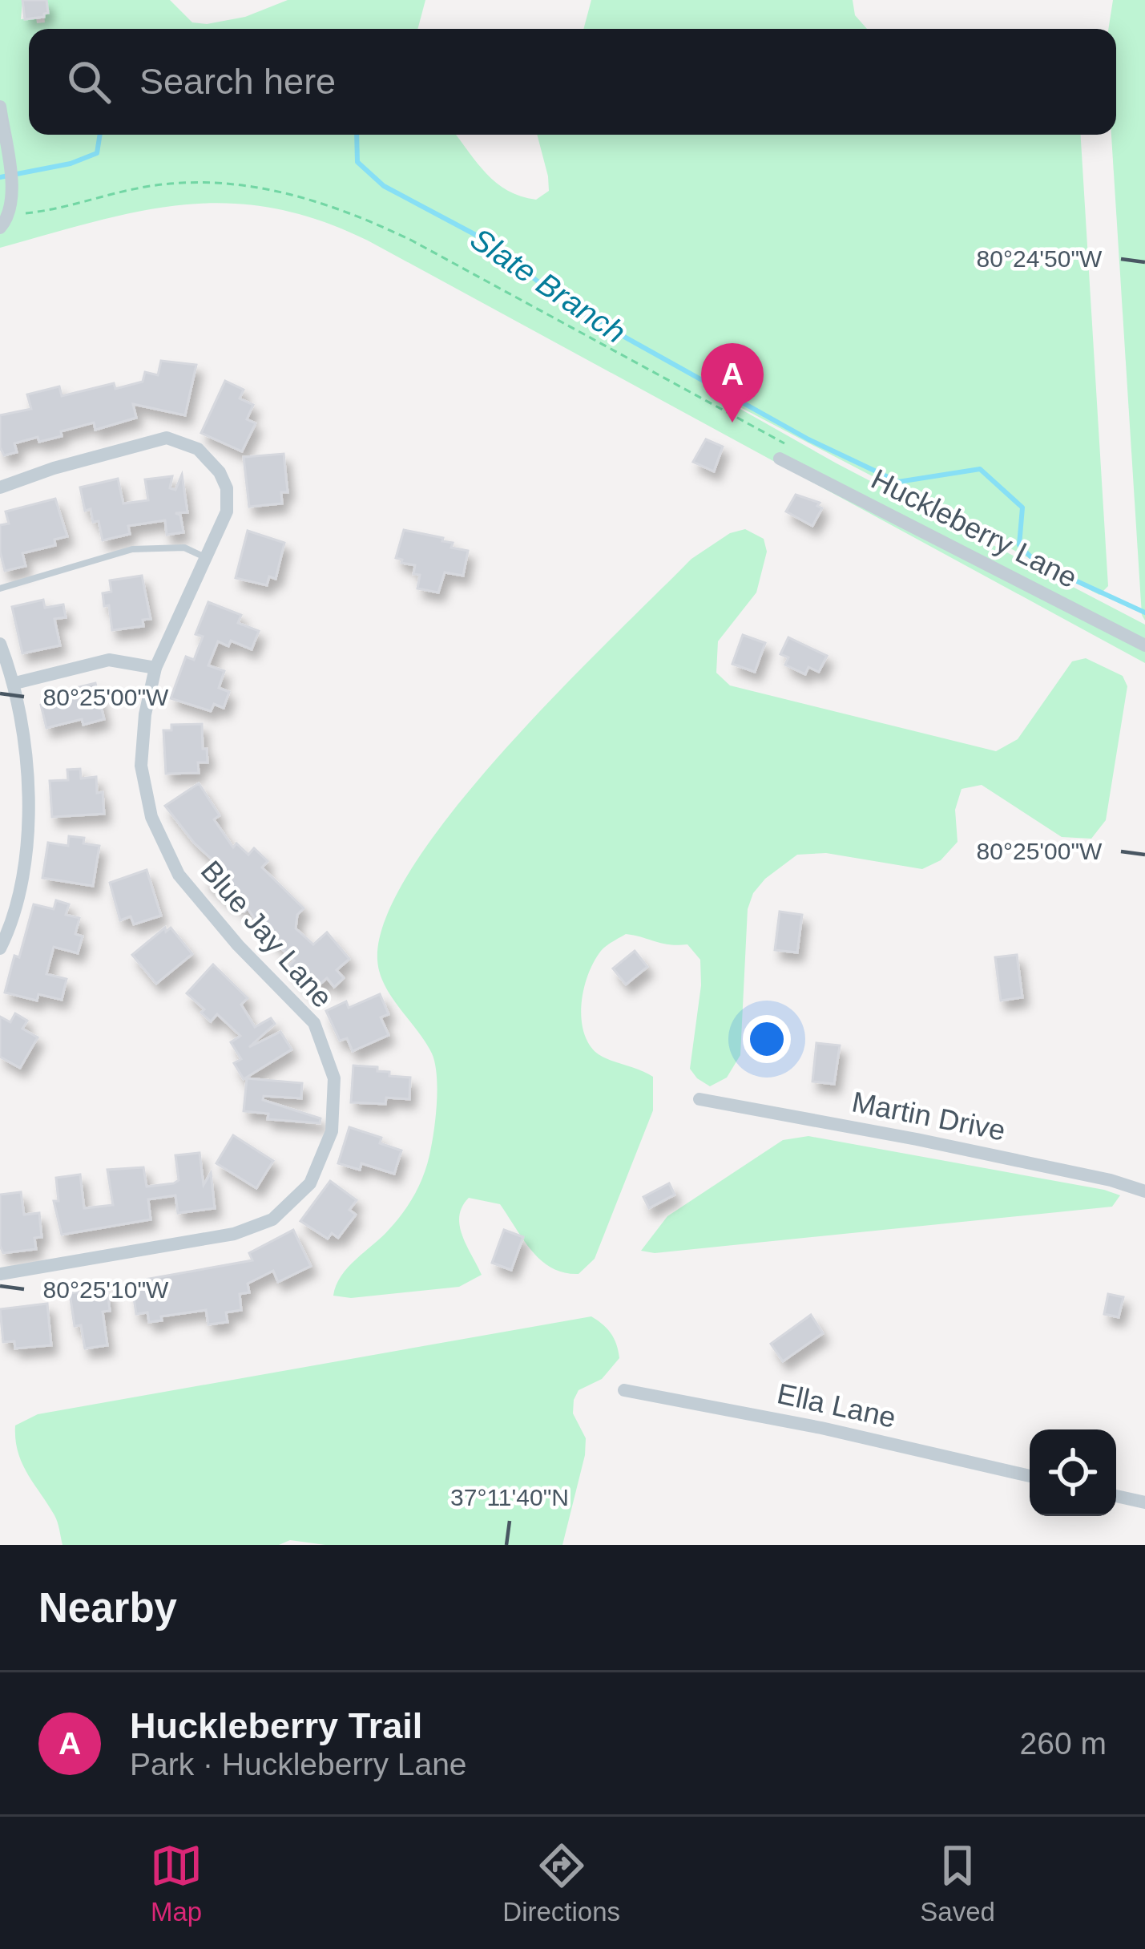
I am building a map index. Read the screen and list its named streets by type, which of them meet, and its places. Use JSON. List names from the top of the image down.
{
  "streets": {
    "street": [
      "Huckleberry Lane",
      "Blue Jay Lane",
      "Martin Drive",
      "Ella Lane"
    ]
  },
  "water": ["Slate Branch"],
  "page": {
    "search": "Search here",
    "pins": "A",
    "heading": "Nearby",
    "list": [
      {
        "mark": "A",
        "name": "Huckleberry Trail",
        "note": "Park · Huckleberry Lane",
        "value": "260 m"
      }
    ],
    "nav": ["Map", "Directions", "Saved"]
  },
  "coordinates": [
    "80°24'50\"W",
    "80°25'00\"W",
    "80°25'10\"W",
    "37°11'40\"N"
  ]
}
